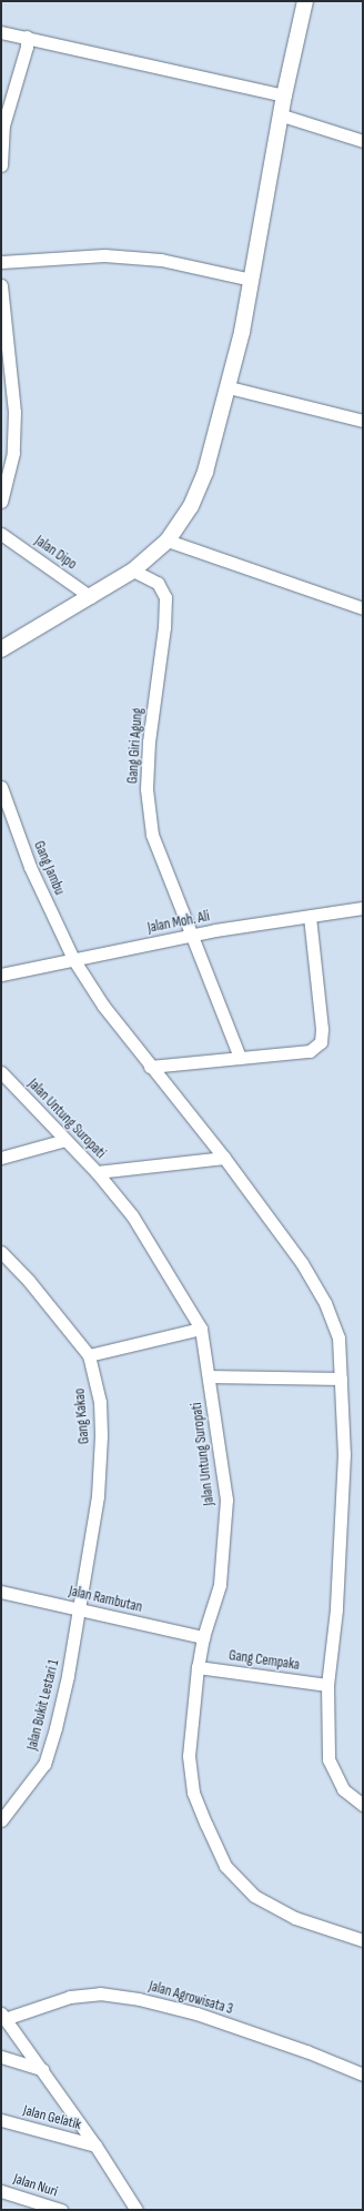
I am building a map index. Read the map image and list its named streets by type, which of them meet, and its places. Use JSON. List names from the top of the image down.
{
  "streets": {
    "street": [
      "Jalan Dipo",
      "Gang Giri Agung",
      "Gang Jambu",
      "Jalan Moh. Ali",
      "Jalan Untung Suropati",
      "Gang Kakao",
      "Jalan Rambutan",
      "Gang Cempaka",
      "Jalan Bukit Lestari 1",
      "Jalan Agrowisata 3",
      "Jalan Gelatik",
      "Jalan Nuri"
    ]
  },
  "crossings": [
    ["Gang Giri Agung", "Jalan Moh. Ali"],
    ["Gang Jambu", "Jalan Moh. Ali"],
    ["Gang Jambu", "Gang Cempaka"],
    ["Jalan Untung Suropati", "Jalan Rambutan"],
    ["Jalan Untung Suropati", "Gang Cempaka"],
    ["Gang Kakao", "Jalan Rambutan"],
    ["Gang Kakao", "Jalan Bukit Lestari 1"],
    ["Jalan Rambutan", "Jalan Bukit Lestari 1"]
  ]
}
